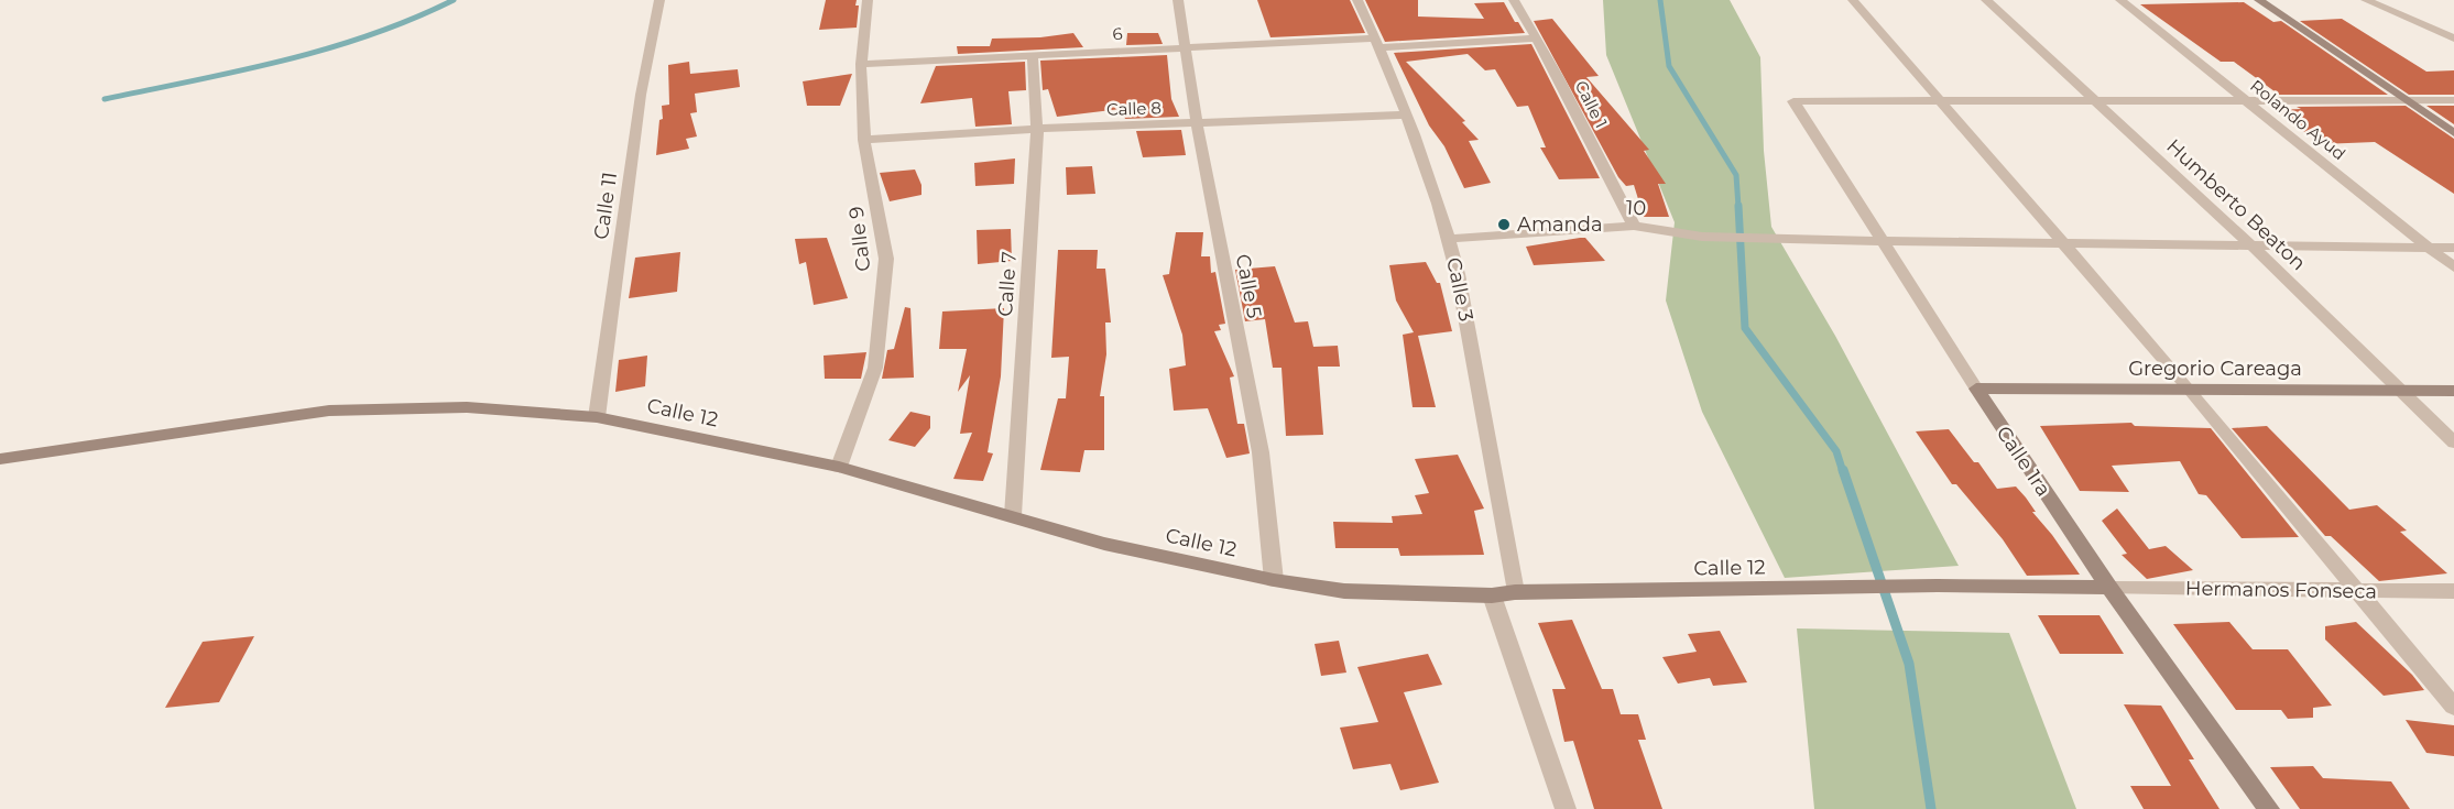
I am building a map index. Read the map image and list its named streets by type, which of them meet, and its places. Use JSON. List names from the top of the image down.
{
  "streets": {
    "street": [
      "6",
      "Calle 1",
      "Calle 8",
      "Rolando Ayud",
      "Humberto Beaton",
      "Calle 11",
      "10",
      "Calle 9",
      "Calle 7",
      "Calle 5",
      "Calle 3",
      "Gregorio Careaga",
      "Calle 12",
      "Calle 1ra",
      "Hermanos Fonseca"
    ]
  },
  "crossings": [
    ["6", "Calle 1"],
    ["6", "Calle 9"],
    ["6", "Calle 7"],
    ["6", "Calle 5"],
    ["6", "Calle 3"],
    ["Calle 1", "10"],
    ["Calle 8", "Calle 9"],
    ["Calle 8", "Calle 7"],
    ["Calle 8", "Calle 5"],
    ["Calle 8", "Calle 3"],
    ["Rolando Ayud", "10"],
    ["Humberto Beaton", "10"],
    ["Humberto Beaton", "Gregorio Careaga"],
    ["Calle 11", "Calle 12"],
    ["10", "Calle 3"],
    ["10", "Calle 1ra"],
    ["Calle 9", "Calle 12"],
    ["Calle 7", "Calle 12"],
    ["Calle 5", "Calle 12"],
    ["Calle 3", "Calle 12"],
    ["Gregorio Careaga", "Calle 1ra"],
    ["Calle 12", "Calle 1ra"],
    ["Calle 12", "Hermanos Fonseca"],
    ["Calle 1ra", "Hermanos Fonseca"]
  ],
  "places": ["Amanda"]
}
